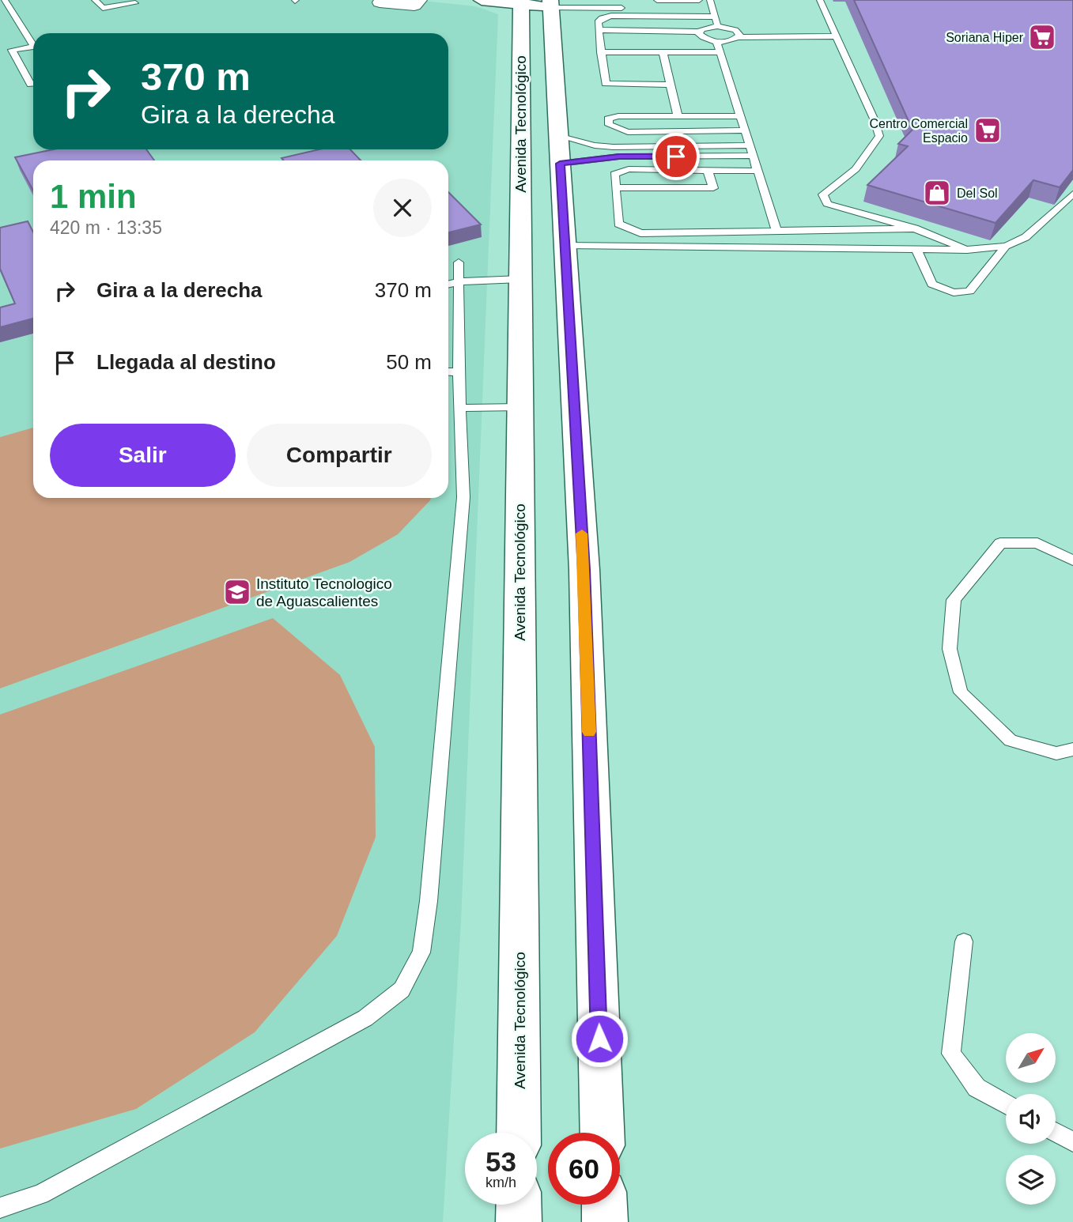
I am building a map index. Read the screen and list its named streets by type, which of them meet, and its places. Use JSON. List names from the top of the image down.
{
  "streets": {
    "main road": ["Avenida Tecnológico"]
  },
  "places": {
    "supermarket": ["Soriana Hiper", "Centro Comercial Espacio"],
    "shop": ["Del Sol"],
    "school or university": ["Instituto Tecnologico de Aguascalientes"]
  },
  "north": "top right",
  "page": {
    "turn": ["370 m", "Gira a la derecha"],
    "heading": ["1 min", "420 m · 13:35"],
    "list": [
      {
        "name": "Gira a la derecha",
        "value": "370 m"
      },
      {
        "name": "Llegada al destino",
        "value": "50 m"
      }
    ],
    "buttons": ["Salir", "Compartir"],
    "speed": "53 km/h",
    "limit": "60"
  }
}
